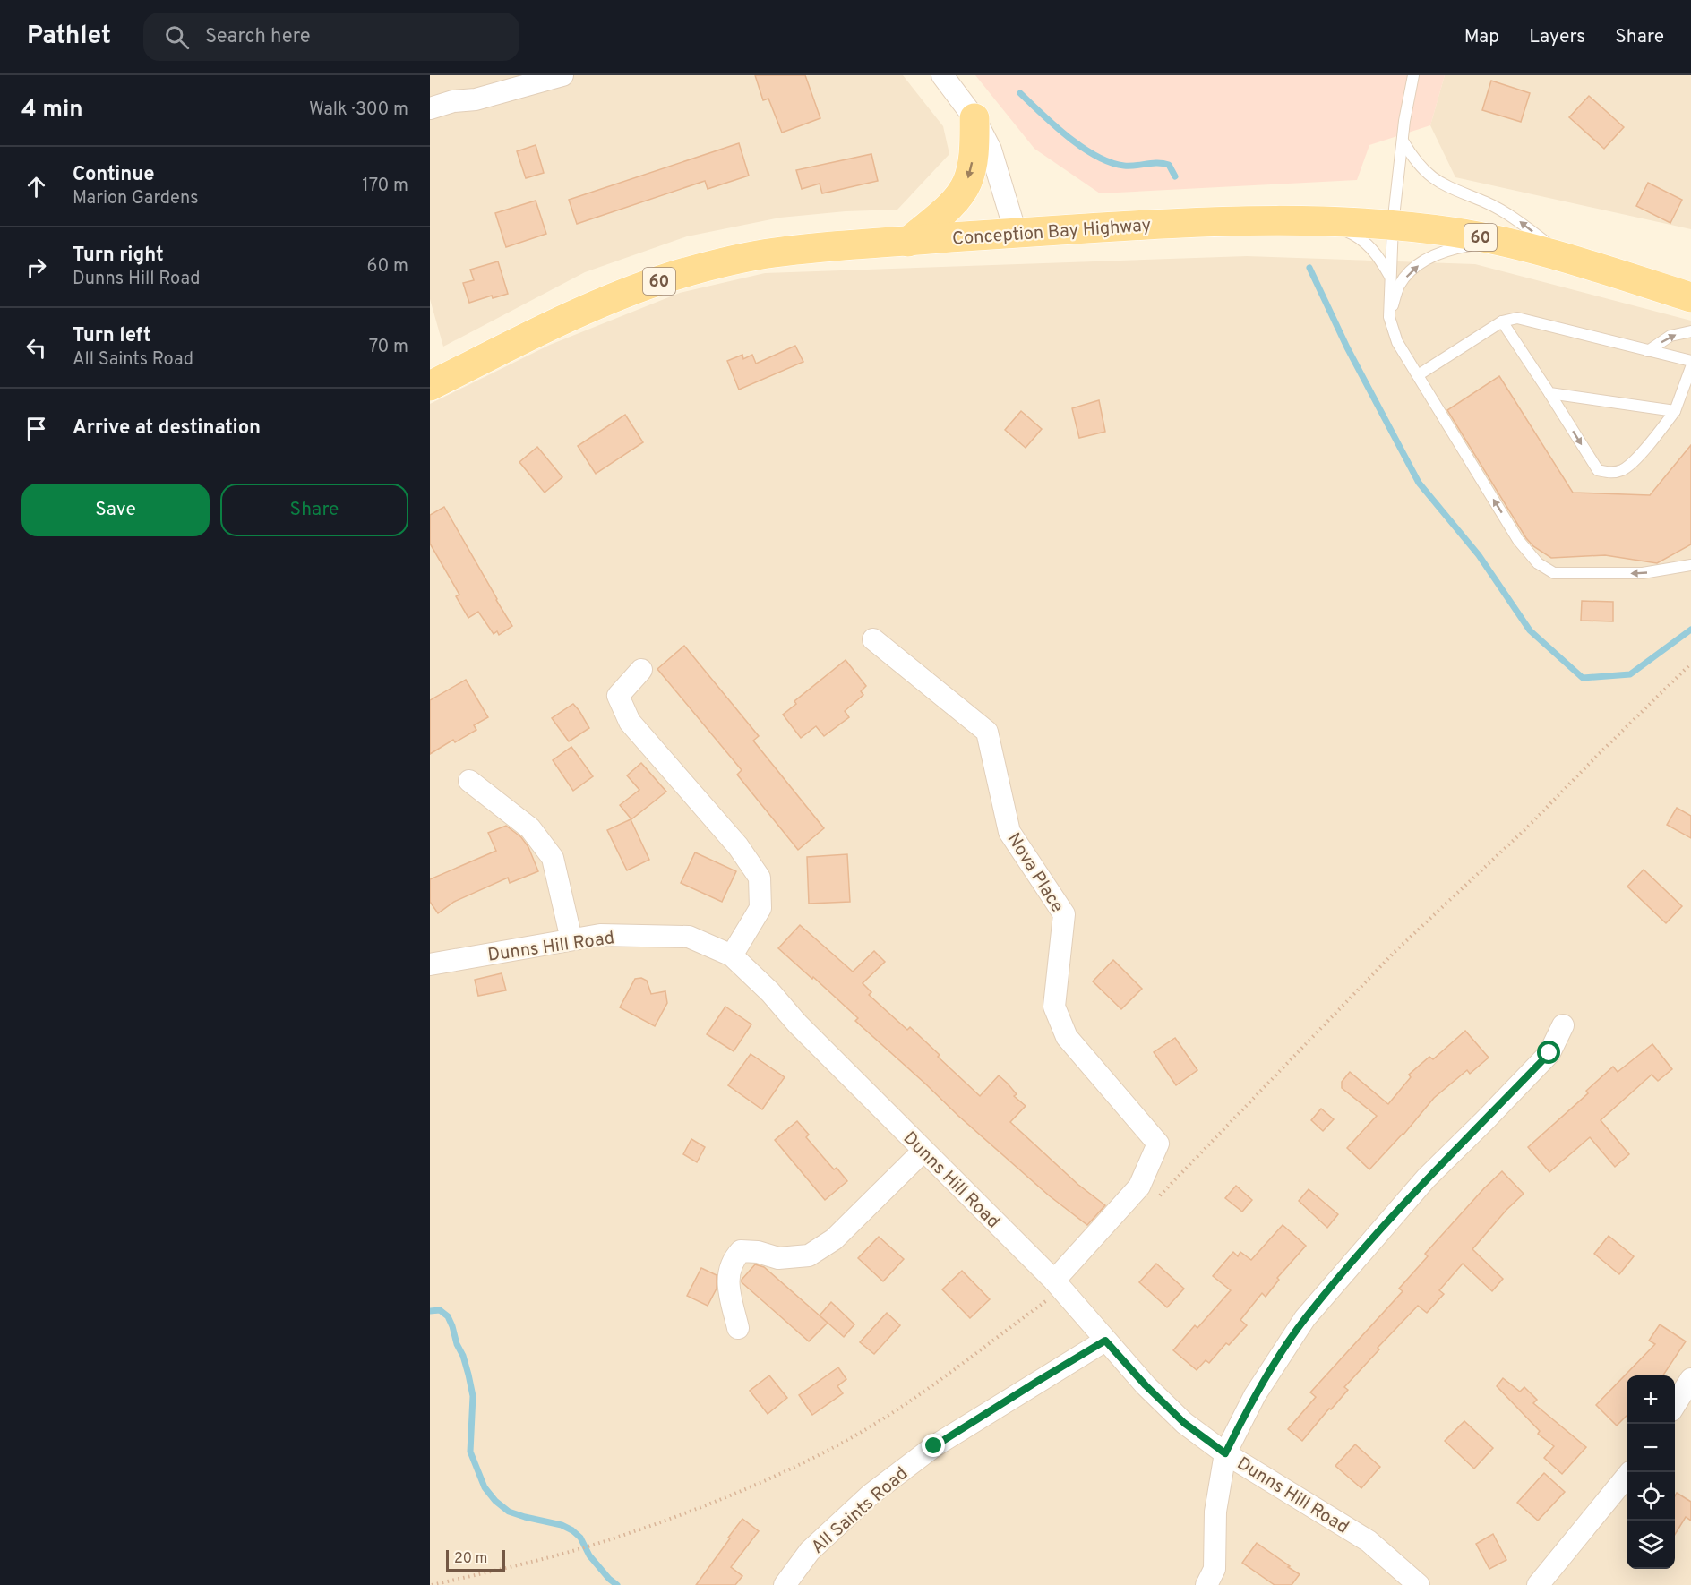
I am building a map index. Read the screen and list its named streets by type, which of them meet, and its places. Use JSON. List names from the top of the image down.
{
  "streets": {
    "main road": ["Conception Bay Highway", "60"],
    "street": ["Nova Place", "Dunns Hill Road", "All Saints Road"]
  },
  "crossings": [
    ["Nova Place", "Dunns Hill Road"],
    ["Dunns Hill Road", "All Saints Road"]
  ],
  "scale_bar": "20 m",
  "page": {
    "header": "Pathlet",
    "search": "Search here",
    "nav": ["Map", "Layers", "Share"],
    "heading": ["4 min", "Walk · 300 m"],
    "list": [
      ["Continue", "Marion Gardens", "170 m"],
      ["Turn right", "Dunns Hill Road", "60 m"],
      ["Turn left", "All Saints Road", "70 m"],
      "Arrive at destination"
    ],
    "buttons": ["Save", "Share"],
    "map_buttons": ["+", "−"],
    "scale": "20 m"
  }
}
